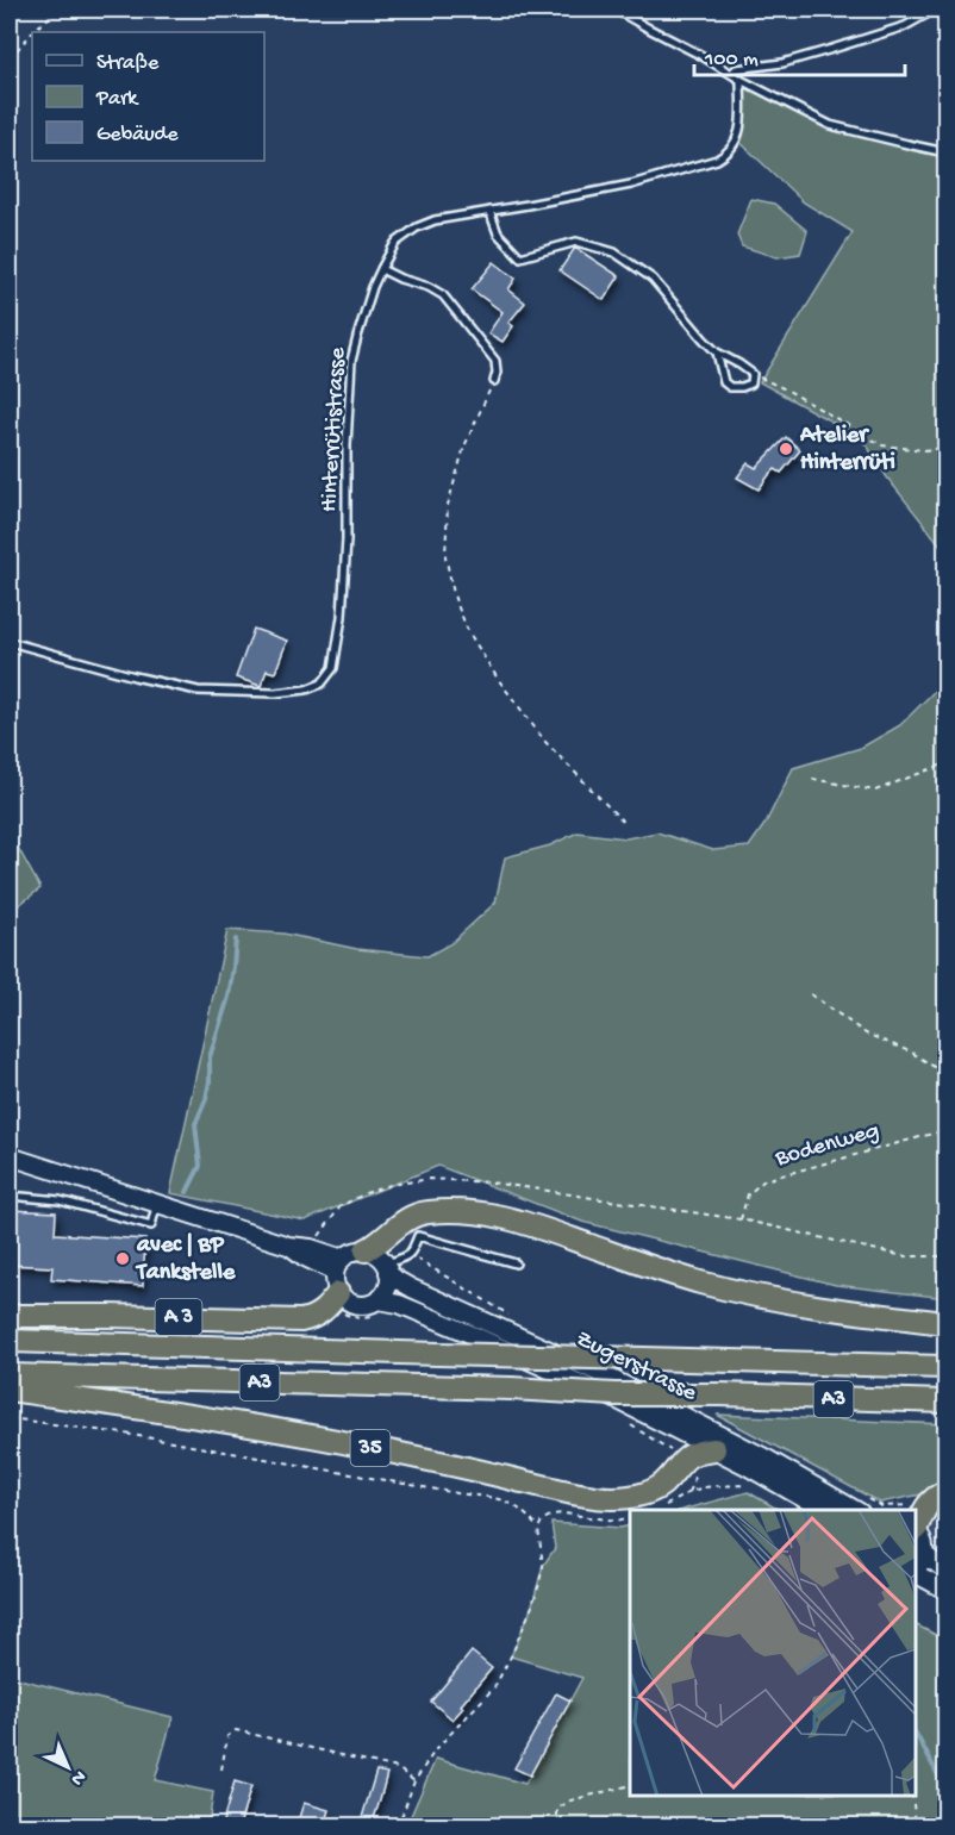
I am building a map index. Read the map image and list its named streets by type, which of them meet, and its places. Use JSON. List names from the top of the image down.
{
  "streets": {
    "highway": ["A 3", "A3", "35"],
    "main road": ["Zugerstrasse"],
    "lane": ["Hinterrütistrasse"],
    "path": ["Bodenweg"]
  },
  "crossings": [
    ["A 3", "Zugerstrasse"],
    ["Zugerstrasse", "35"]
  ],
  "places": ["Atelier Hinterrüti", "avec | BP Tankstelle"],
  "legend": ["Straße", "Park", "Gebäude"],
  "scale_bar": "100 m",
  "north": "bottom right"
}
